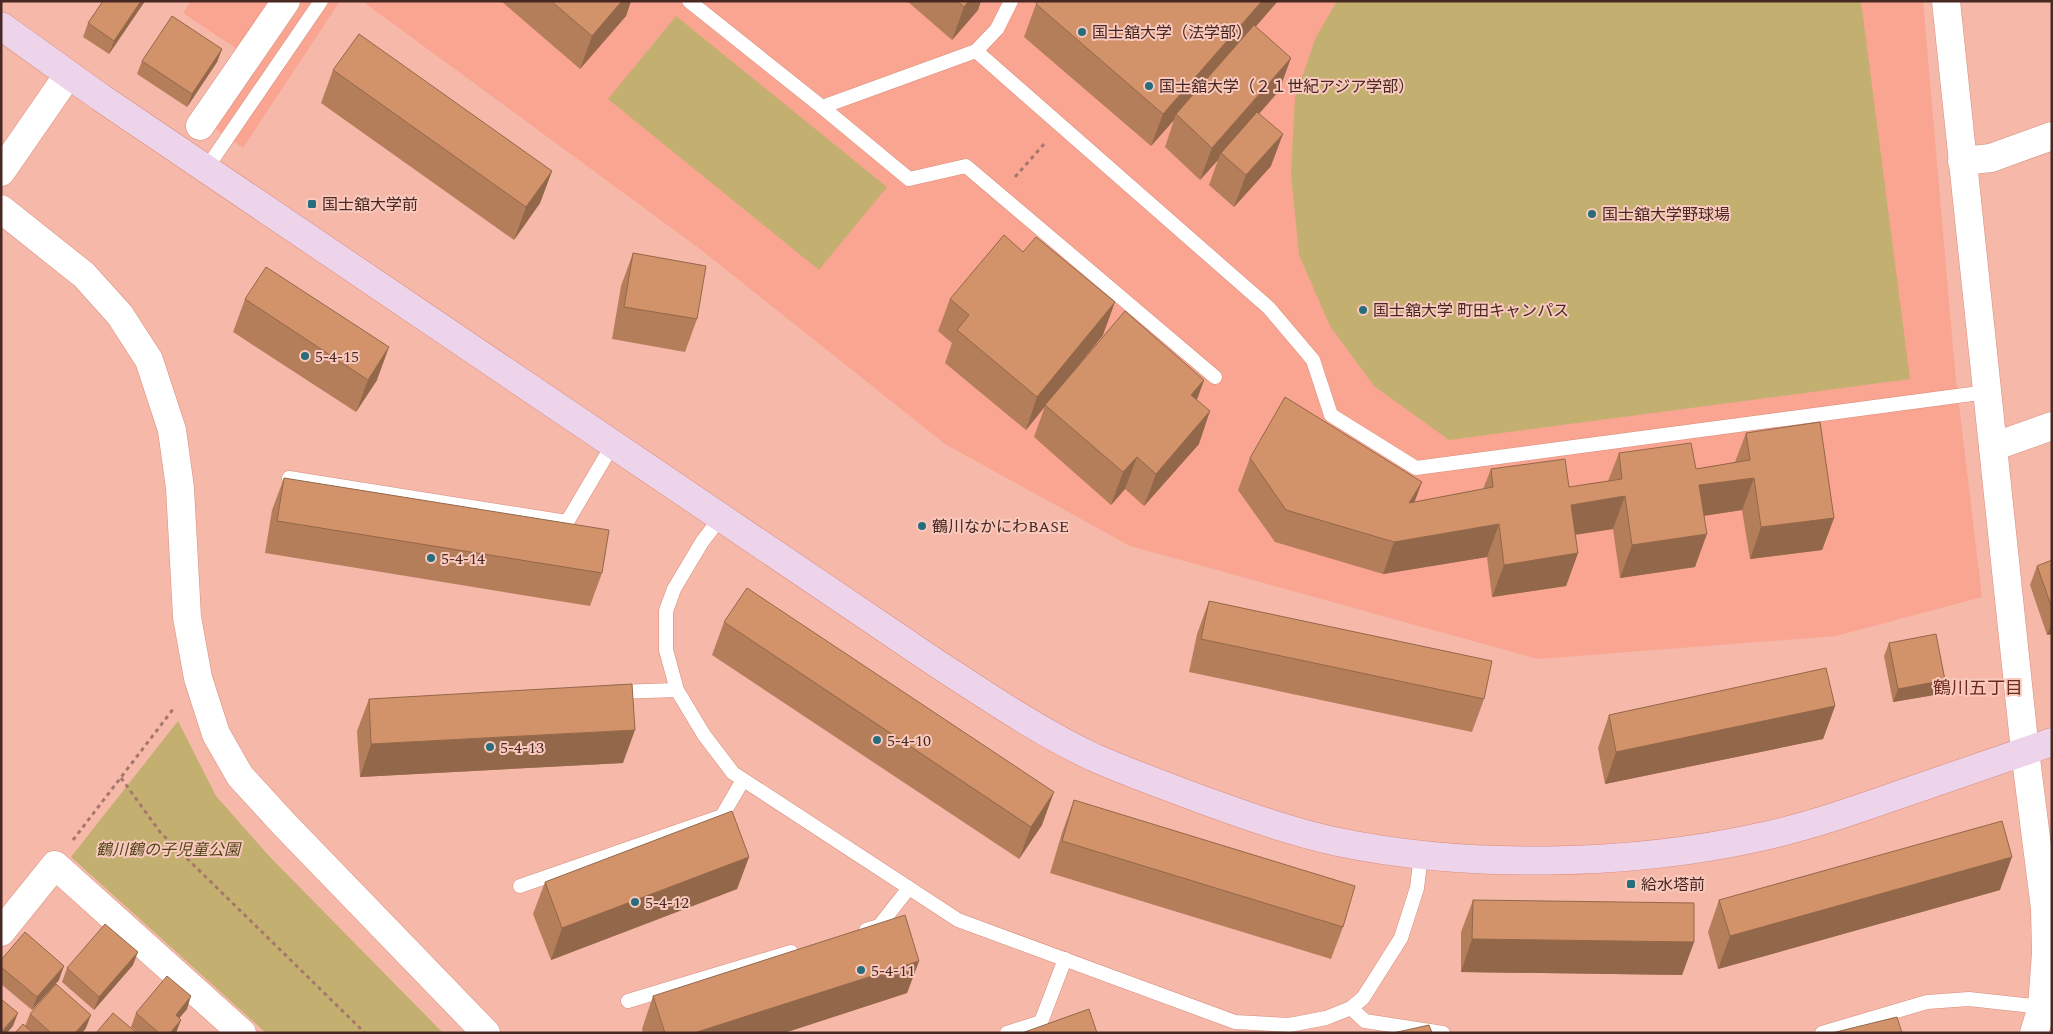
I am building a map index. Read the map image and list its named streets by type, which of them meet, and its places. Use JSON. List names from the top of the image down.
{
  "districts": ["鶴川五丁目"],
  "parks": ["鶴川鶴の子児童公園"],
  "places": {
    "other": [
      "国士舘大学（法学部）",
      "国士舘大学（２１世紀アジア学部）",
      "国士舘大学野球場",
      "国士舘大学 町田キャンパス",
      "5-4-15",
      "鶴川なかにわBASE",
      "5-4-14",
      "5-4-10",
      "5-4-13",
      "5-4-12",
      "5-4-11"
    ],
    "transit": ["国士舘大学前", "給水塔前"]
  }
}
